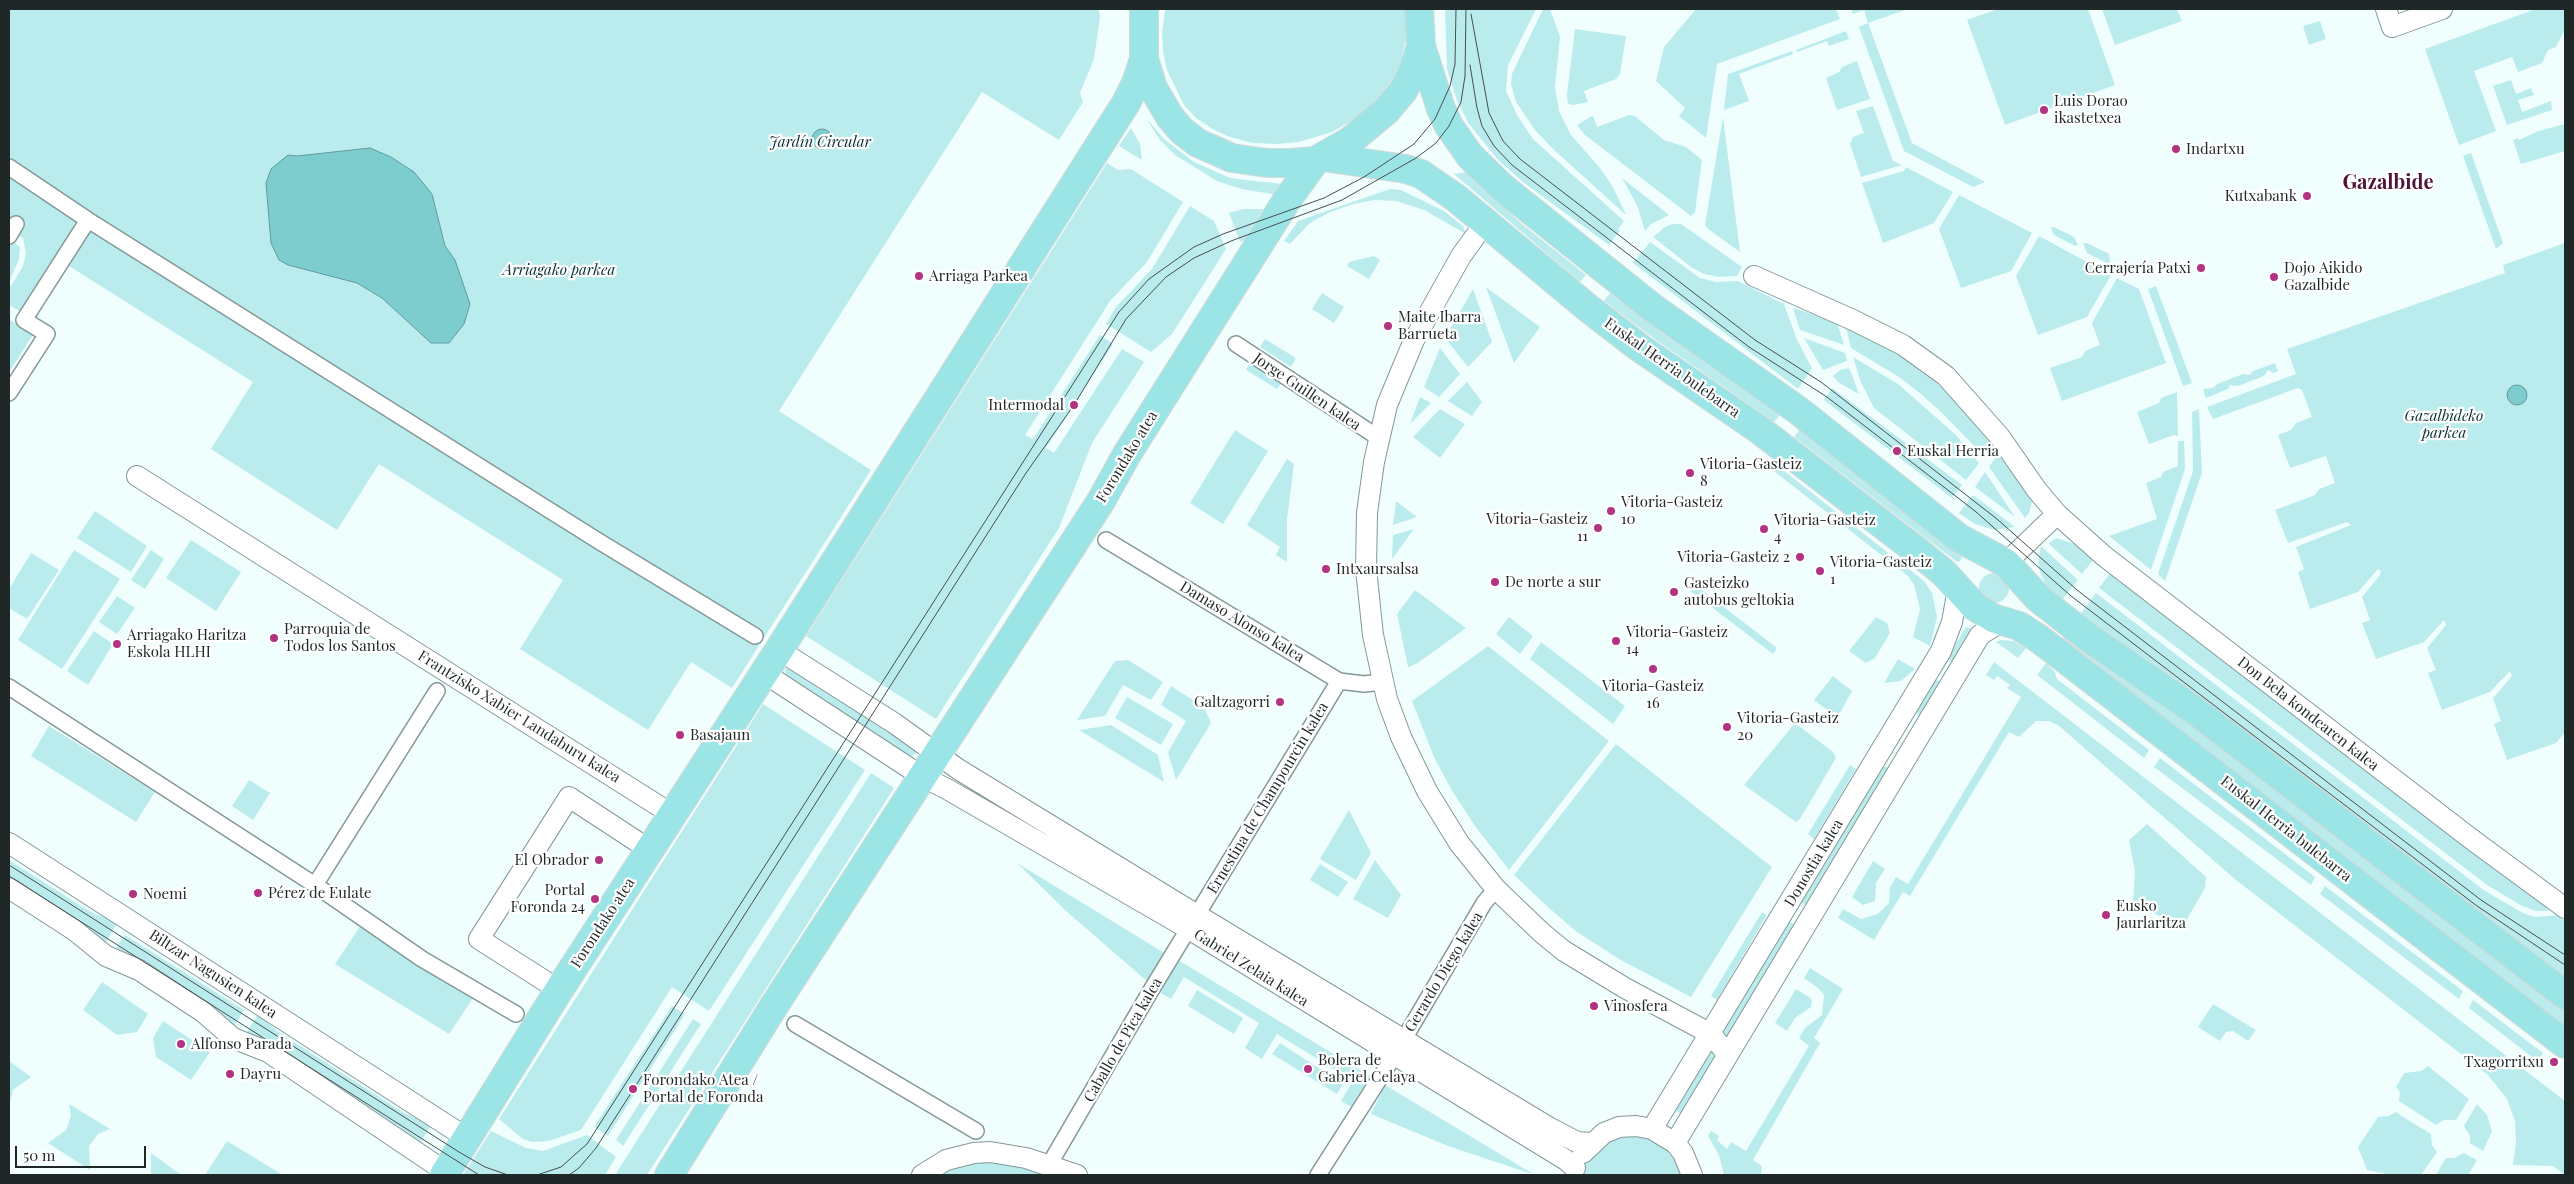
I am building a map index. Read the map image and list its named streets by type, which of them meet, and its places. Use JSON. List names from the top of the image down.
{
  "streets": {
    "main road": ["Euskal Herria bulebarra", "Forondako atea"],
    "street": [
      "Jorge Guillen kalea",
      "Damaso Alonso kalea",
      "Don Bela kondearen kalea",
      "Frantzisko Xabier Landaburu kalea",
      "Ernestina de Champourcin kalea",
      "Donostia kalea",
      "Gabriel Zelaia kalea",
      "Gerardo Diego kalea",
      "Biltzar Nagusien kalea",
      "Caballo de Pica kalea"
    ]
  },
  "crossings": [
    ["Euskal Herria bulebarra", "Forondako atea"],
    ["Euskal Herria bulebarra", "Donostia kalea"],
    ["Forondako atea", "Frantzisko Xabier Landaburu kalea"],
    ["Forondako atea", "Gabriel Zelaia kalea"],
    ["Forondako atea", "Biltzar Nagusien kalea"],
    ["Damaso Alonso kalea", "Ernestina de Champourcin kalea"],
    ["Ernestina de Champourcin kalea", "Gabriel Zelaia kalea"],
    ["Ernestina de Champourcin kalea", "Caballo de Pica kalea"],
    ["Gabriel Zelaia kalea", "Gerardo Diego kalea"],
    ["Gabriel Zelaia kalea", "Caballo de Pica kalea"]
  ],
  "districts": ["Gazalbide"],
  "parks": ["Jardín Circular", "Arriagako parkea", "Gazalbideko parkea"],
  "places": [
    "Luis Dorao ikastetxea",
    "Indartxu",
    "Kutxabank",
    "Cerrajería Patxi",
    "Arriaga Parkea",
    "Dojo Aikido Gazalbide",
    "Maite Ibarra Barrueta",
    "Intermodal",
    "Euskal Herria",
    "Vitoria-Gasteiz 8",
    "Vitoria-Gasteiz 10",
    "Vitoria-Gasteiz 11",
    "Vitoria-Gasteiz 4",
    "Vitoria-Gasteiz 2",
    "Intxaursalsa",
    "Vitoria-Gasteiz 1",
    "De norte a sur",
    "Gasteizko autobus geltokia",
    "Parroquia de Todos los Santos",
    "Vitoria-Gasteiz 14",
    "Arriagako Haritza Eskola HLHI",
    "Vitoria-Gasteiz 16",
    "Galtzagorri",
    "Vitoria-Gasteiz 20",
    "Basajaun",
    "El Obrador",
    "Pérez de Eulate",
    "Noemi",
    "Portal Foronda 24",
    "Eusko Jaurlaritza",
    "Vinosfera",
    "Alfonso Parada",
    "Txagorritxu",
    "Bolera de Gabriel Celaya",
    "Dayru",
    "Forondako Atea / Portal de Foronda"
  ],
  "scale_bar": "50 m"
}
